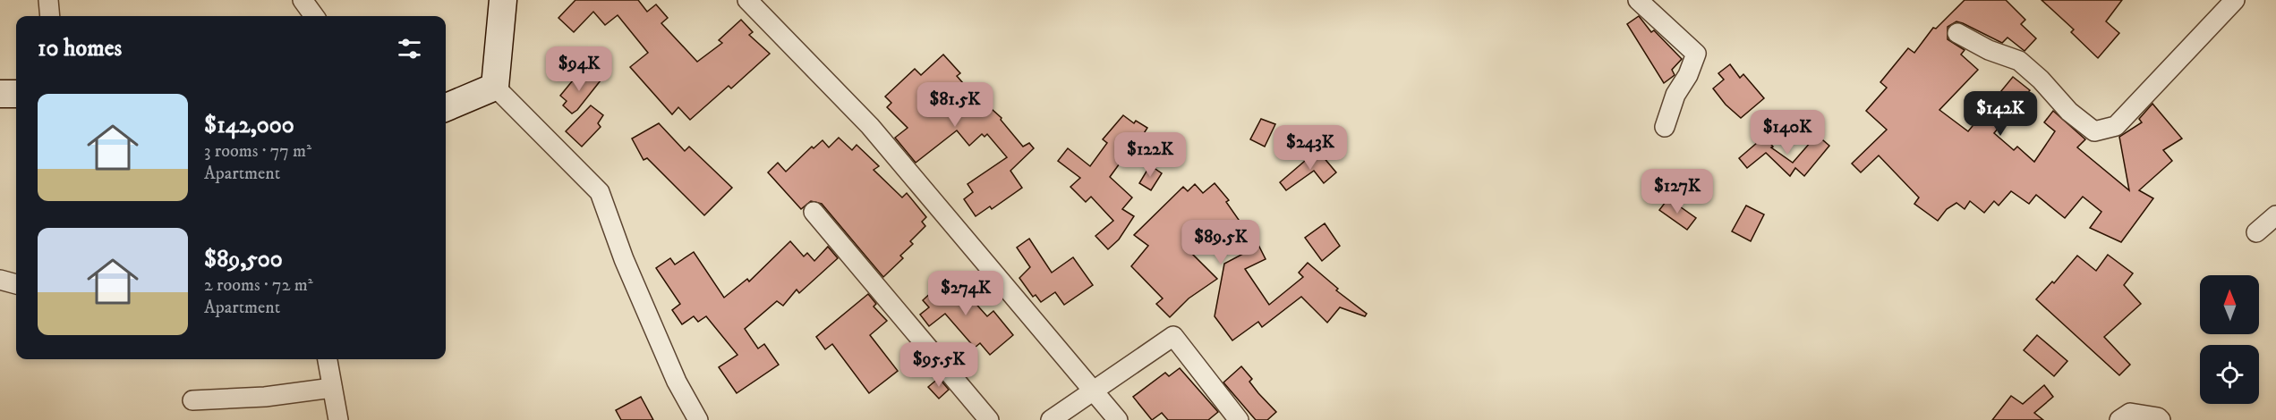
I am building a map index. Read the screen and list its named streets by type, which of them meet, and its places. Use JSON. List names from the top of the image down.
{
  "north": "top",
  "page": {
    "heading": "10 homes",
    "price": [
      "$94K",
      "$81.5K",
      "$142K",
      "$140K",
      "$243K",
      "$122K",
      "$127K",
      "$89.5K",
      "$274K",
      "$95.5K"
    ],
    "list": [
      {
        "name": "$142,000",
        "note": "3 rooms · 77 m² · Apartment"
      },
      {
        "name": "$89,500",
        "note": "2 rooms · 72 m² · Apartment"
      }
    ]
  }
}
